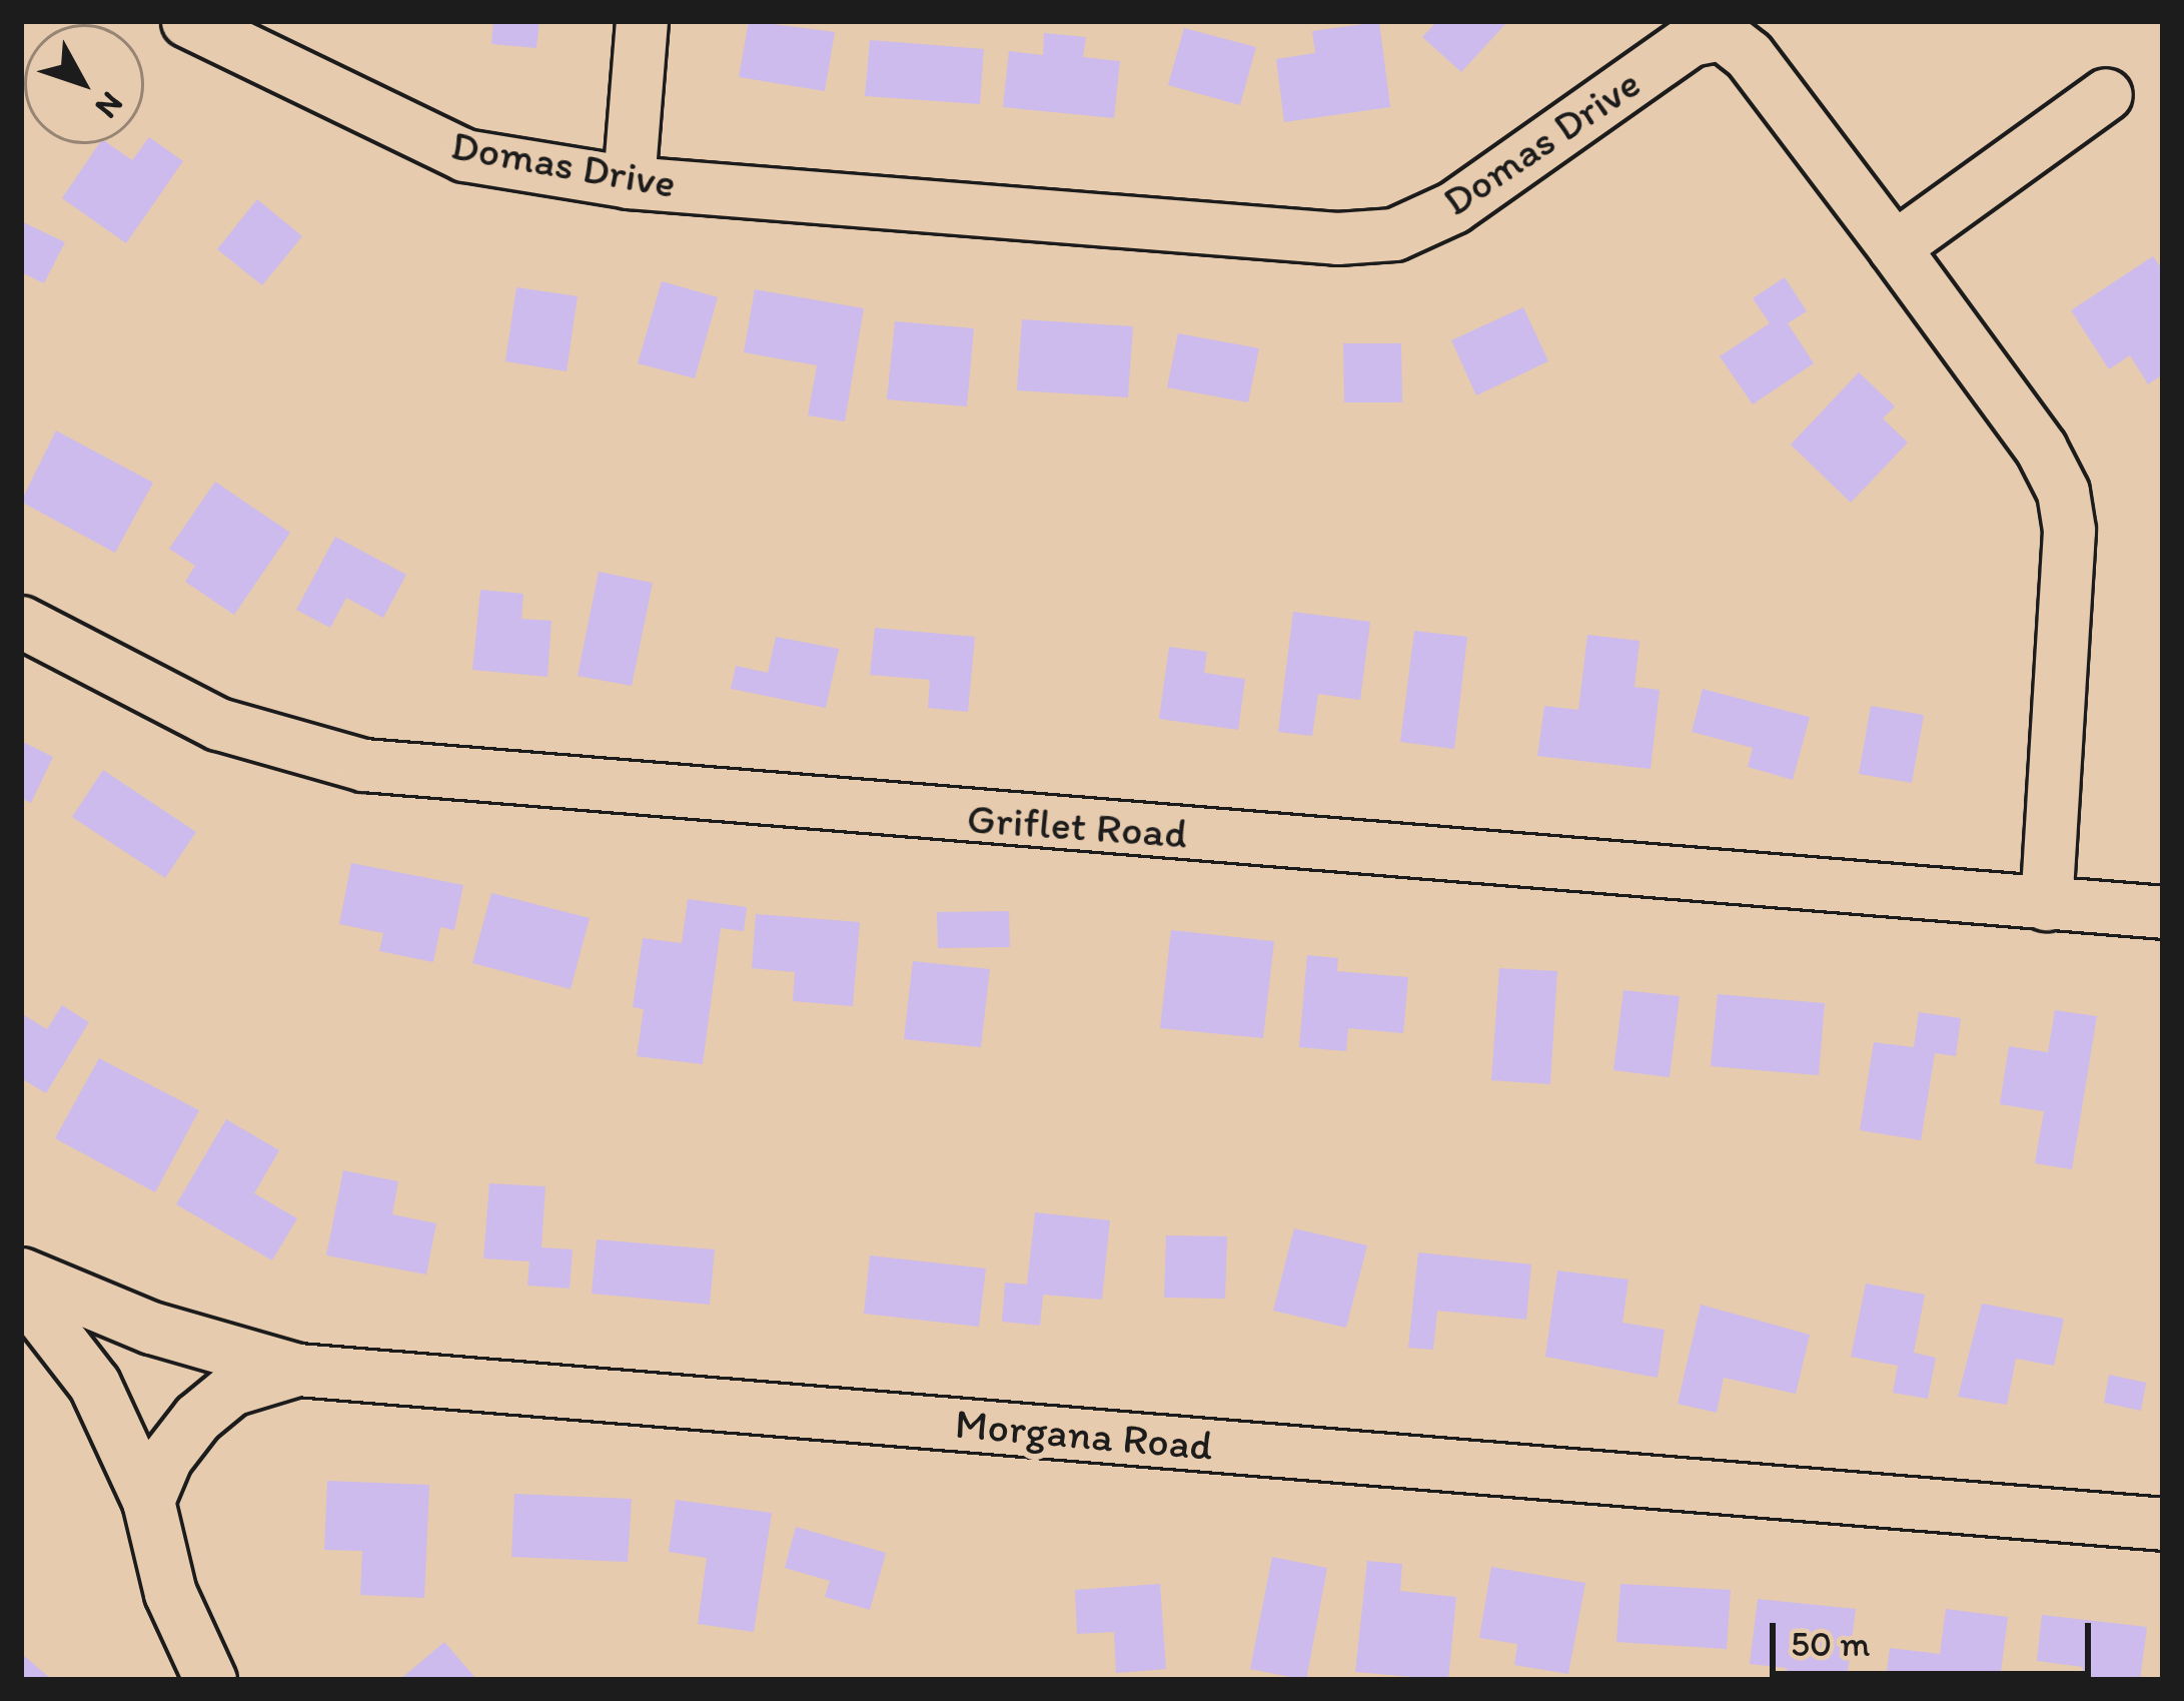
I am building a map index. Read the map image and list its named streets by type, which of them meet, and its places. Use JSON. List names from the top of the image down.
{
  "streets": {
    "street": ["Domas Drive", "Griflet Road", "Morgana Road"]
  },
  "crossings": [
    ["Domas Drive", "Griflet Road"]
  ],
  "scale_bar": "50 m",
  "north": "bottom right"
}
